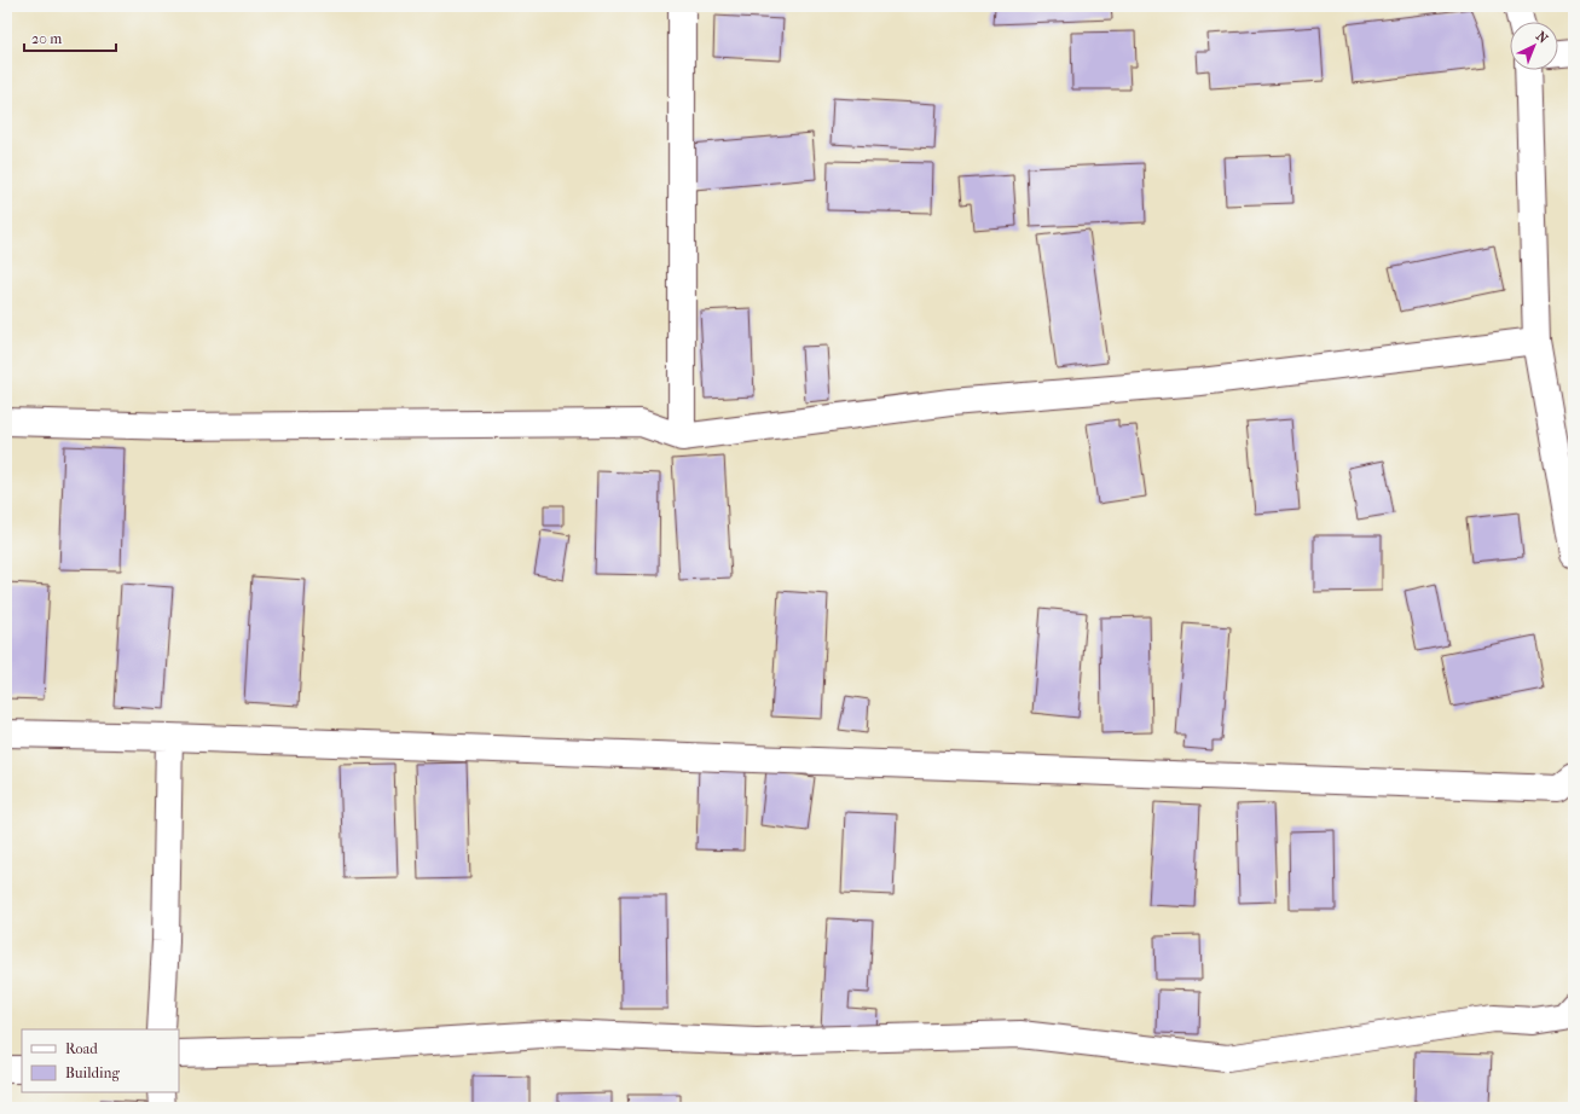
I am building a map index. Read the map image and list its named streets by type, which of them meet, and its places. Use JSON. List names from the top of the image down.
{
  "legend": ["Road", "Building"],
  "scale_bar": "20 m",
  "north": "top right"
}
